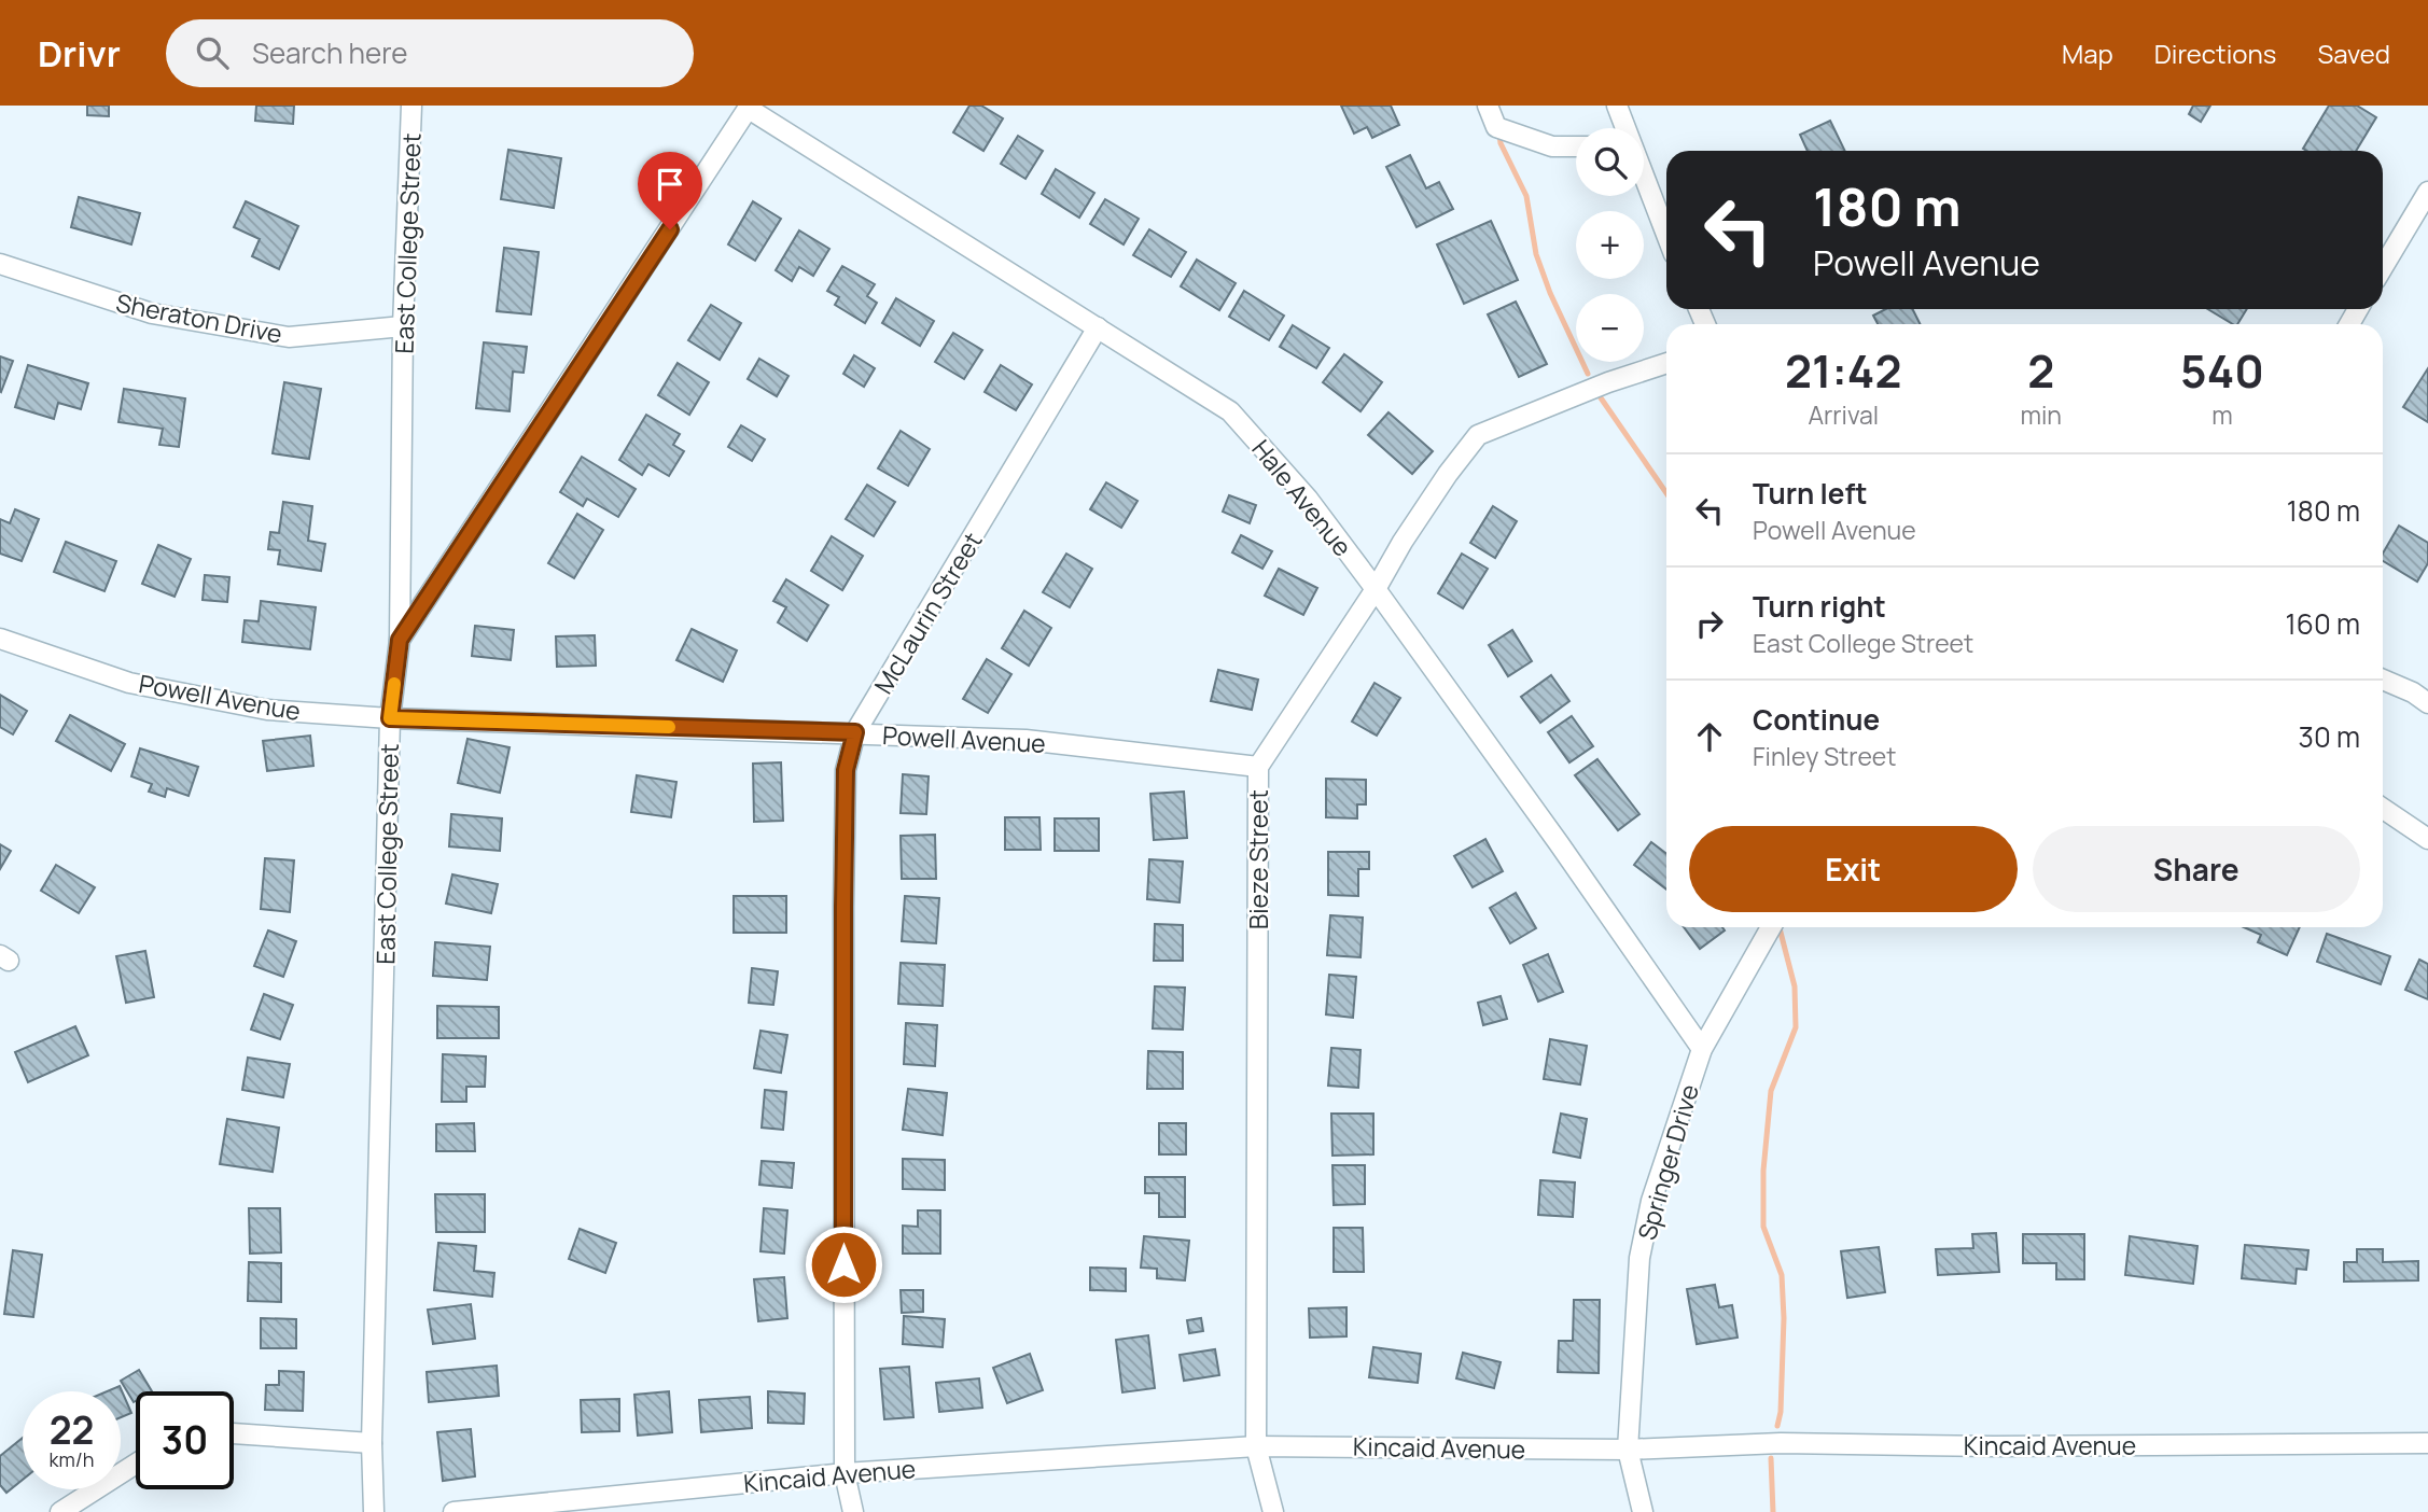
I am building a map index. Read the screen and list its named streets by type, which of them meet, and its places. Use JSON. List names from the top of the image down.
{
  "streets": {
    "street": [
      "East College Street",
      "Sheraton Drive",
      "Hale Avenue",
      "McLaurin Street",
      "Powell Avenue",
      "Bieze Street",
      "Springer Drive",
      "Kincaid Avenue"
    ]
  },
  "crossings": [
    ["East College Street", "Sheraton Drive"],
    ["East College Street", "Powell Avenue"],
    ["Hale Avenue", "McLaurin Street"],
    ["Hale Avenue", "Bieze Street"],
    ["Hale Avenue", "Springer Drive"],
    ["McLaurin Street", "Powell Avenue"],
    ["McLaurin Street", "Kincaid Avenue"],
    ["Powell Avenue", "Bieze Street"],
    ["Bieze Street", "Kincaid Avenue"],
    ["Springer Drive", "Kincaid Avenue"]
  ],
  "page": {
    "header": "Drivr",
    "search": "Search here",
    "nav": ["Map", "Directions", "Saved"],
    "map_buttons": ["+", "−"],
    "turn": ["180 m", "Powell Avenue"],
    "eta": [
      "21:42",
      "Arrival",
      "2",
      "min",
      "540",
      "m"
    ],
    "list": [
      {
        "name": "Turn left",
        "note": "Powell Avenue",
        "value": "180 m"
      },
      {
        "name": "Turn right",
        "note": "East College Street",
        "value": "160 m"
      },
      {
        "name": "Continue",
        "note": "Finley Street",
        "value": "30 m"
      }
    ],
    "buttons": ["Exit", "Share"],
    "speed": "22 km/h",
    "limit": "30"
  }
}
